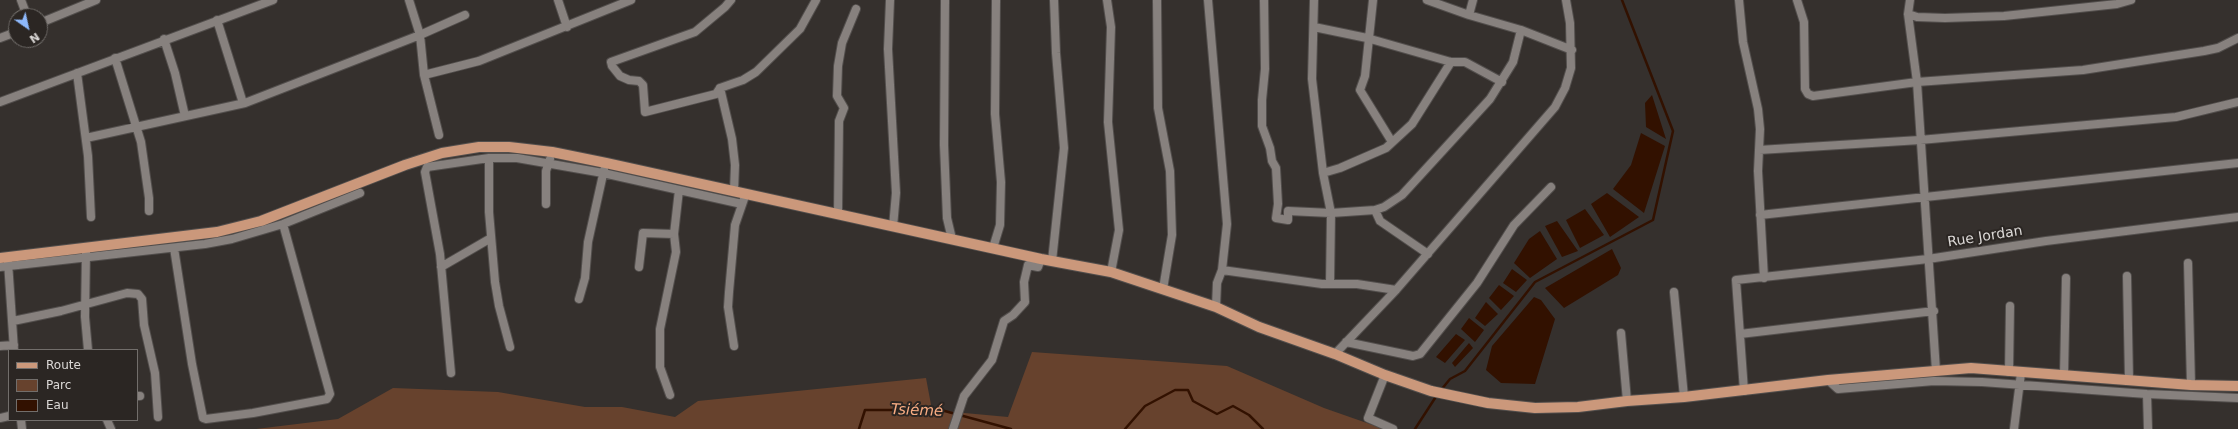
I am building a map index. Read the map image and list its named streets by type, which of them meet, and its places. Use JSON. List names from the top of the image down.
{
  "streets": {
    "street": ["Rue Jordan"]
  },
  "water": ["Tsiémé"],
  "legend": ["Route", "Parc", "Eau"],
  "north": "bottom right"
}
